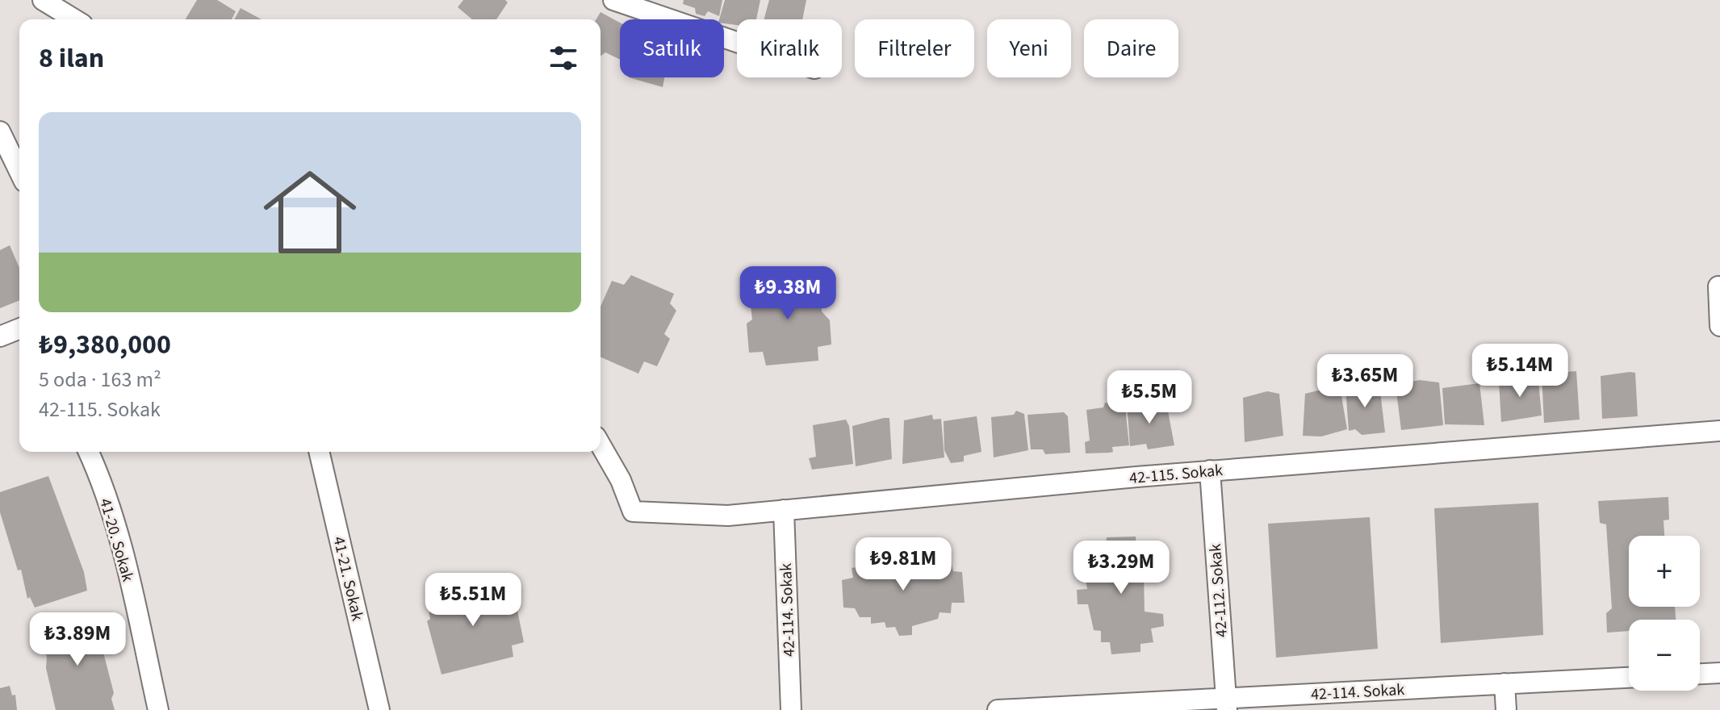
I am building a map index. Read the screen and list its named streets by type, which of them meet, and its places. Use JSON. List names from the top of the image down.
{
  "streets": {
    "street": [
      "42-115. Sokak",
      "41-20. Sokak",
      "41-21. Sokak",
      "42-112. Sokak",
      "42-114. Sokak"
    ]
  },
  "crossings": [
    ["42-115. Sokak", "42-112. Sokak"],
    ["42-115. Sokak", "42-114. Sokak"],
    ["42-112. Sokak", "42-114. Sokak"]
  ],
  "page": {
    "chip": [
      "Satılık",
      "Kiralık",
      "Filtreler",
      "Yeni",
      "Daire"
    ],
    "heading": "8 ilan",
    "list": [
      {
        "name": "₺9,380,000",
        "note": "5 oda · 163 m² · 42-115. Sokak"
      }
    ],
    "price": [
      "₺9.38M",
      "₺5.14M",
      "₺3.65M",
      "₺5.5M",
      "₺9.81M",
      "₺3.29M",
      "₺5.51M",
      "₺3.89M"
    ],
    "map_buttons": ["+", "−"]
  }
}
